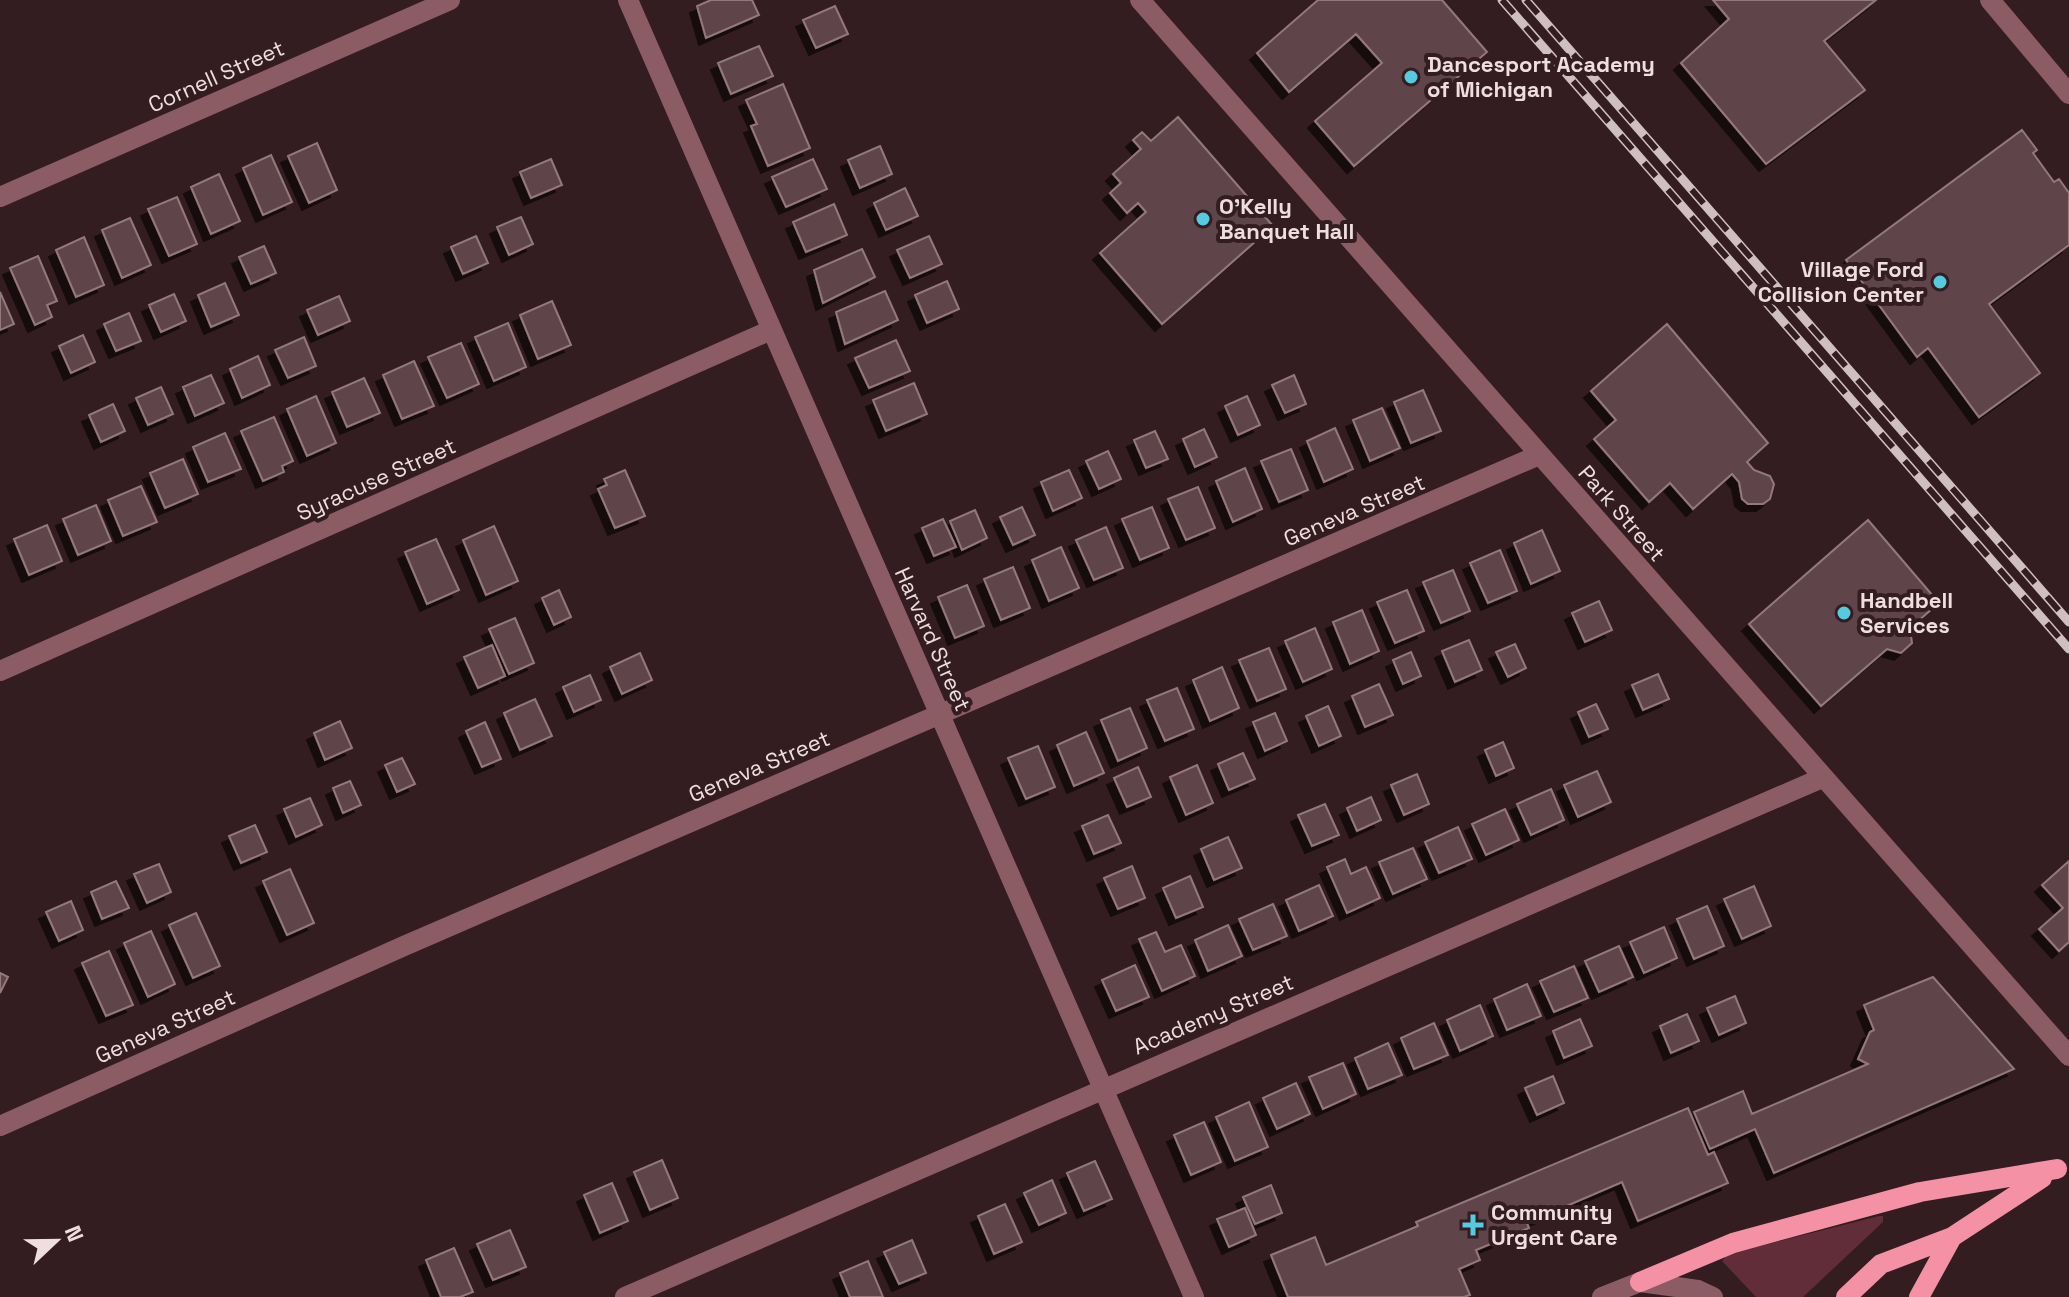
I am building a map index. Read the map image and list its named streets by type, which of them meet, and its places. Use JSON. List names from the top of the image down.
{
  "streets": {
    "street": [
      "Cornell Street",
      "Syracuse Street",
      "Geneva Street",
      "Park Street",
      "Harvard Street",
      "Academy Street"
    ]
  },
  "crossings": [
    ["Syracuse Street", "Harvard Street"],
    ["Geneva Street", "Park Street"],
    ["Geneva Street", "Harvard Street"],
    ["Park Street", "Academy Street"],
    ["Harvard Street", "Academy Street"]
  ],
  "places": {
    "other": [
      "Dancesport Academy of Michigan",
      "O'Kelly Banquet Hall",
      "Village Ford Collision Center",
      "Handbell Services"
    ],
    "health": ["Community Urgent Care"]
  },
  "north": "right"
}
